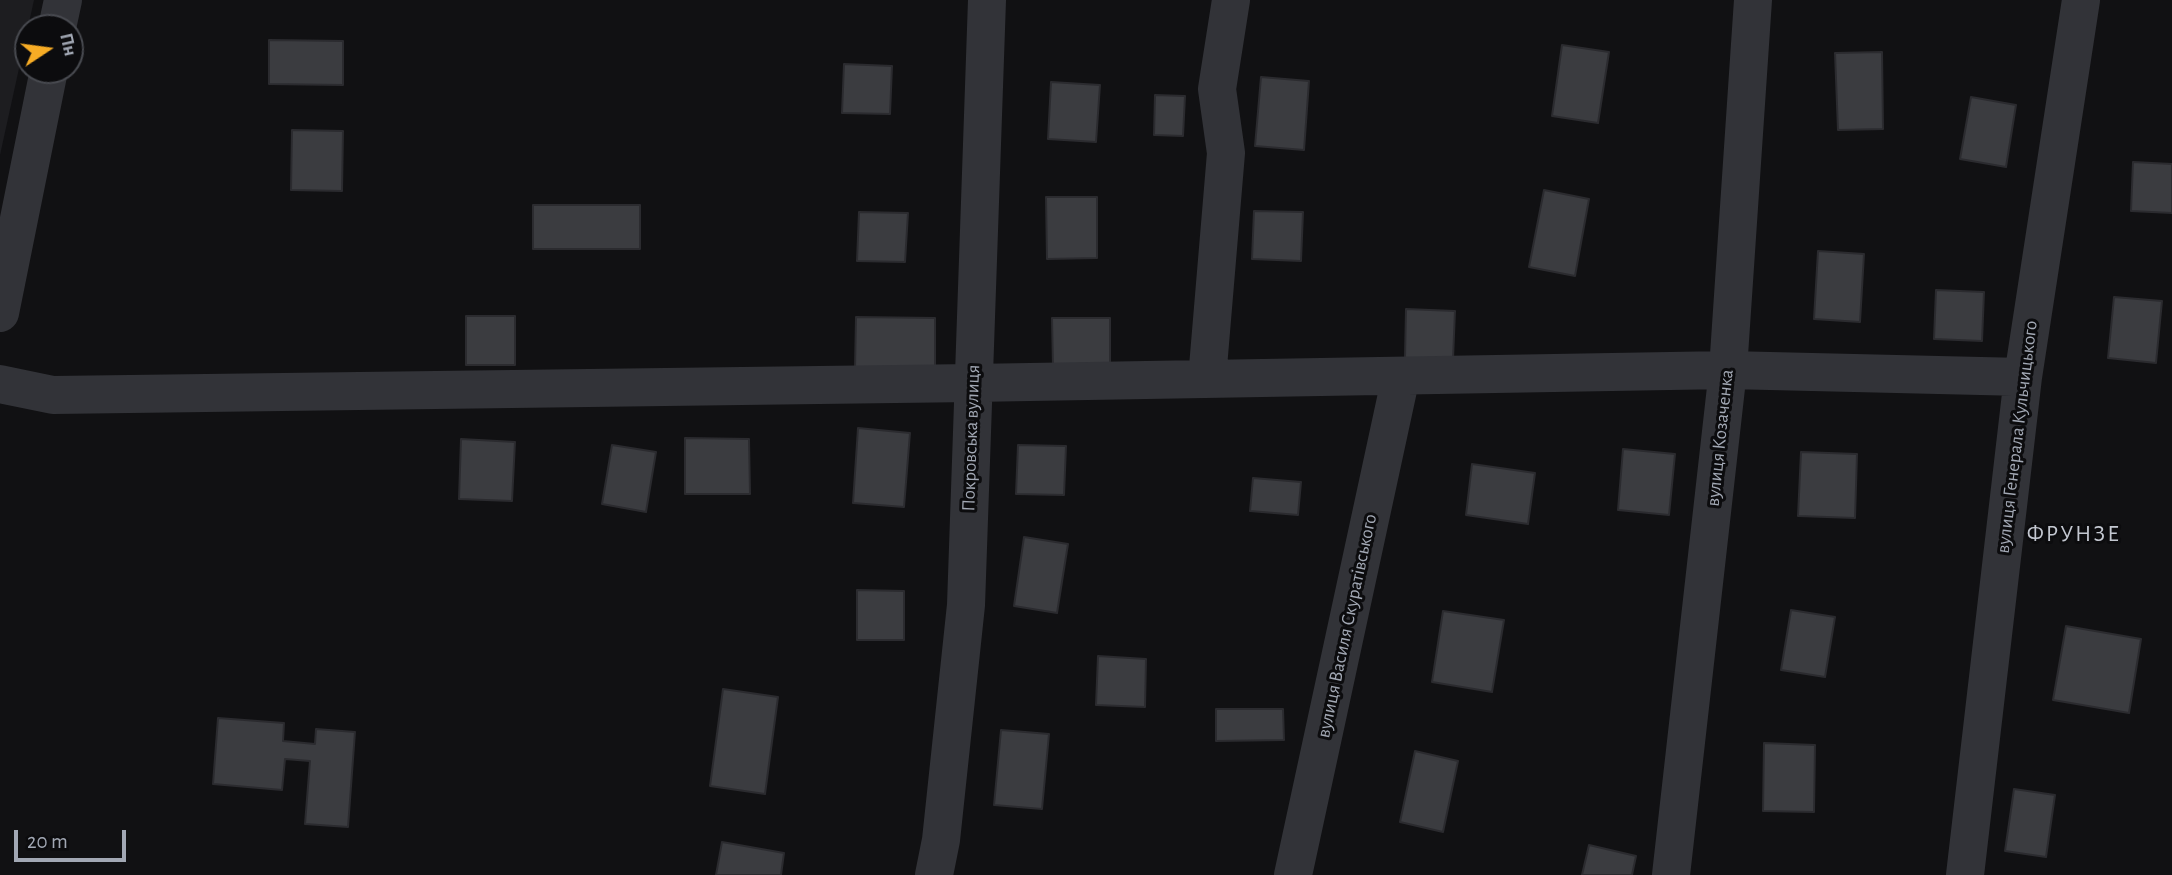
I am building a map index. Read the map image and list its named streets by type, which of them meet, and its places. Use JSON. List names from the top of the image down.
{
  "streets": {
    "street": [
      "вулиця Генерала Кульчицького",
      "Покровська вулиця",
      "вулиця Козаченка",
      "вулиця Василя Скуратівського"
    ]
  },
  "districts": ["ФРУНЗЕ"],
  "scale_bar": "20 m",
  "north": "right"
}
